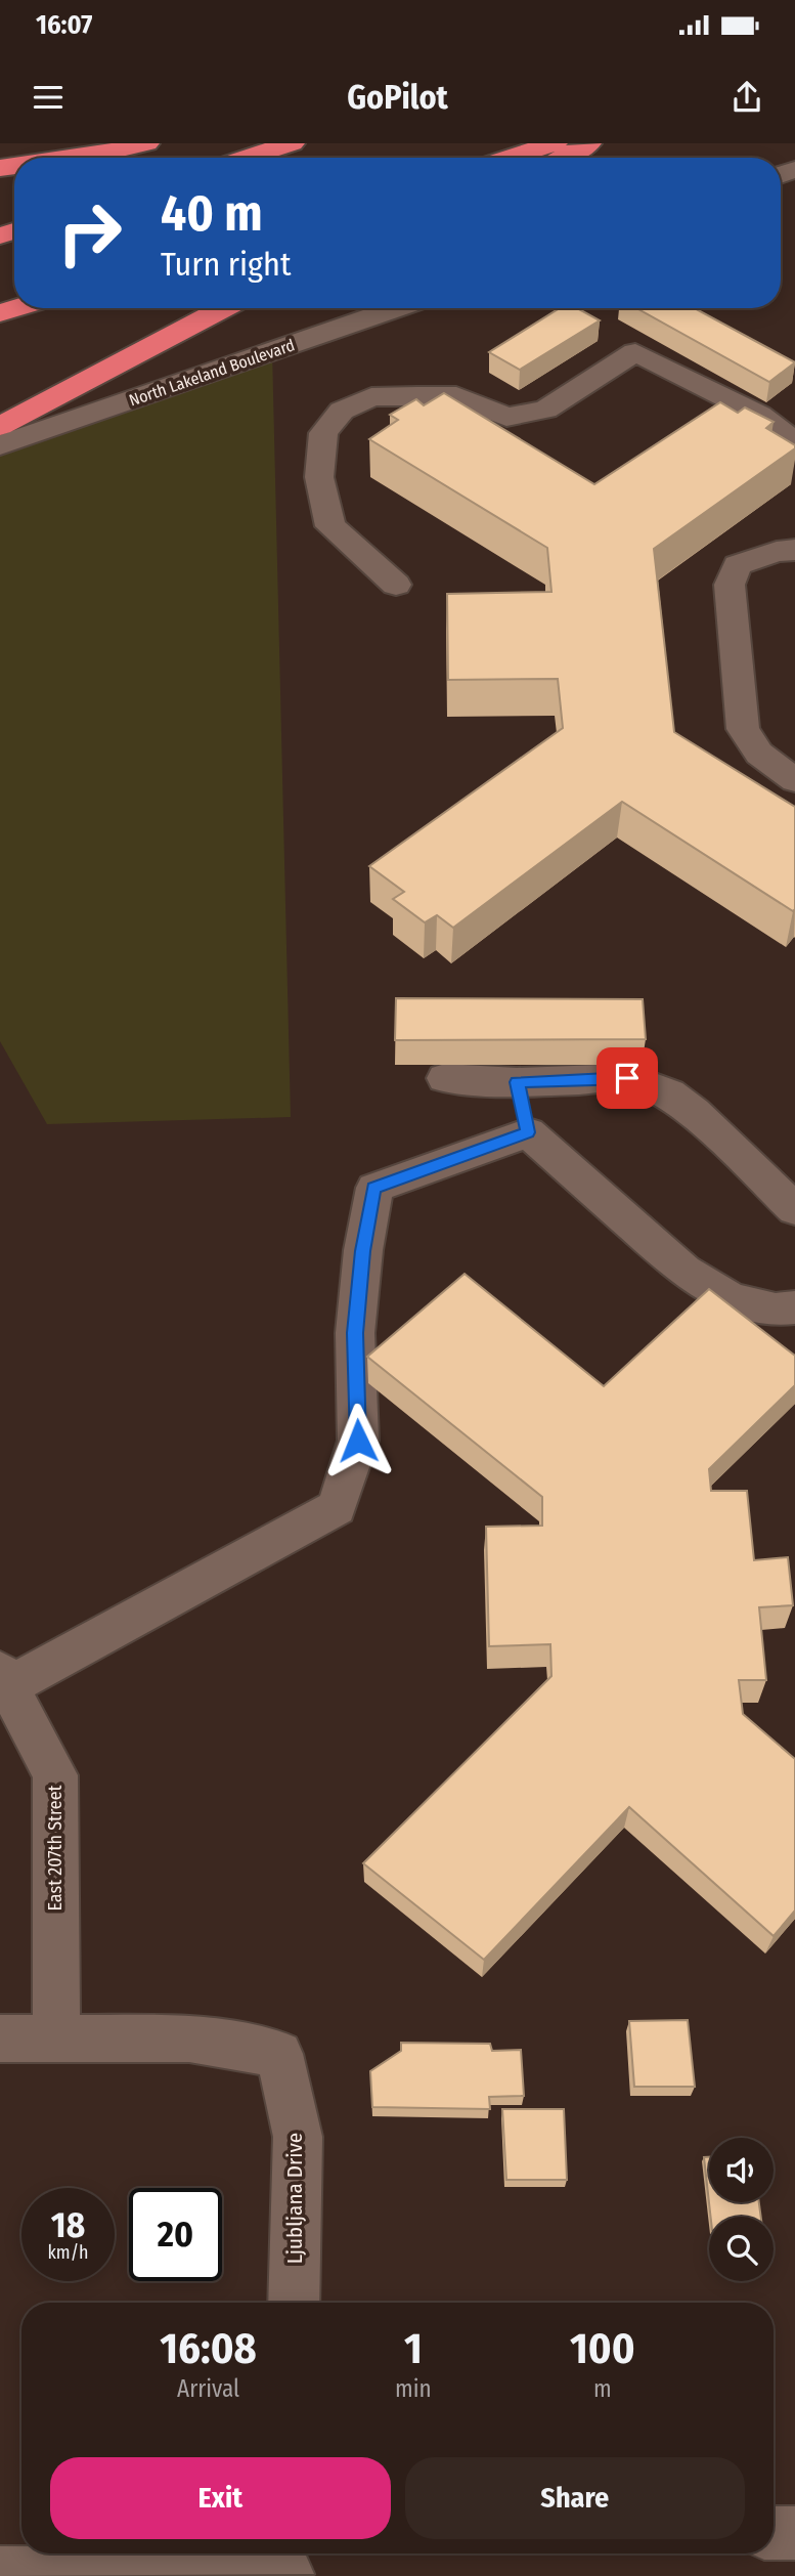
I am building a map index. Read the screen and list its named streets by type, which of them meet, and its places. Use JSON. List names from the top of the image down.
{
  "streets": {
    "street": ["North Lakeland Boulevard", "East 207th Street", "Ljubljana Drive"]
  },
  "crossings": [
    ["East 207th Street", "Ljubljana Drive"]
  ],
  "page": {
    "status": "16:07",
    "header": "GoPilot",
    "turn": ["40 m", "Turn right"],
    "speed": "18 km/h",
    "limit": "20",
    "eta": [
      "16:08",
      "Arrival",
      "1",
      "min",
      "100",
      "m"
    ],
    "buttons": ["Exit", "Share"]
  }
}
